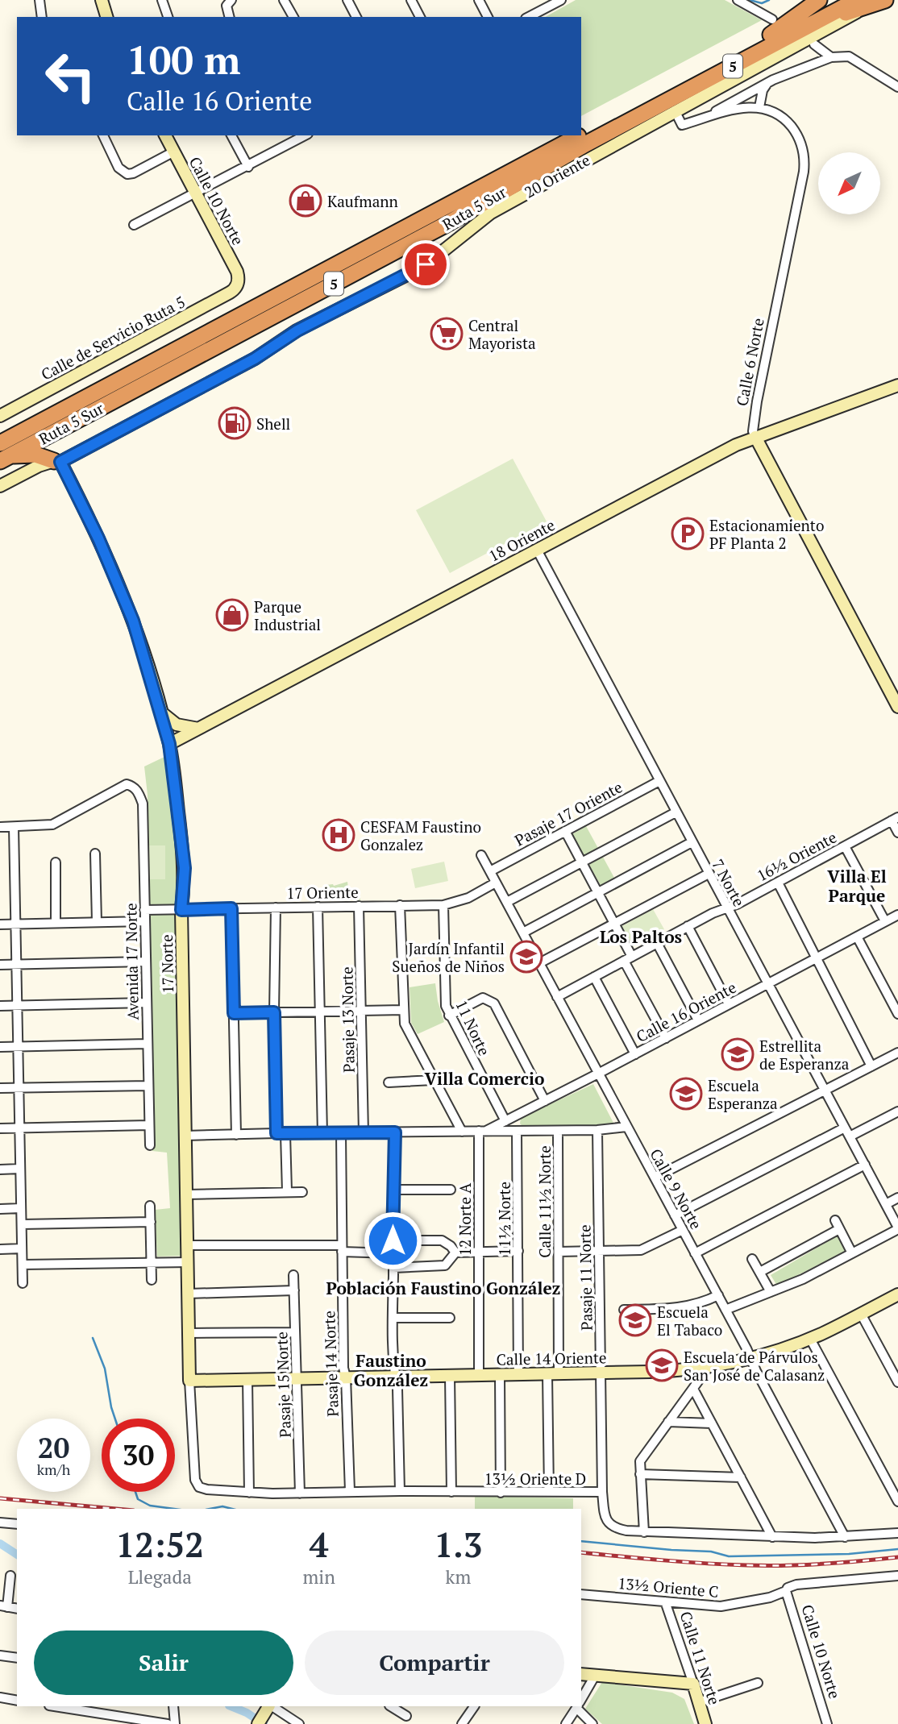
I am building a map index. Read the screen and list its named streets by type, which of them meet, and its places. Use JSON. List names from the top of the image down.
{
  "streets": {
    "highway": ["5", "Ruta 5 Sur"],
    "street": [
      "20 Oriente",
      "Calle 10 Norte",
      "Calle de Servicio Ruta 5",
      "Calle 6 Norte",
      "18 Oriente",
      "Pasaje 17 Oriente",
      "16½ Oriente",
      "7 Norte",
      "17 Oriente",
      "Avenida 17 Norte",
      "17 Norte",
      "Calle 16 Oriente",
      "Pasaje 13 Norte",
      "11 Norte",
      "Calle 9 Norte",
      "Calle 11½ Norte",
      "11½ Norte",
      "12 Norte A",
      "Pasaje 11 Norte",
      "Calle 14 Oriente",
      "Pasaje 14 Norte",
      "Pasaje 15 Norte",
      "13½ Oriente D",
      "13½ Oriente C",
      "Calle 11 Norte"
    ]
  },
  "crossings": [
    ["20 Oriente", "Ruta 5 Sur"],
    ["20 Oriente", "17 Norte"],
    ["Calle 10 Norte", "Calle de Servicio Ruta 5"],
    ["Calle 10 Norte", "13½ Oriente C"],
    ["Calle 6 Norte", "18 Oriente"],
    ["18 Oriente", "7 Norte"],
    ["18 Oriente", "17 Norte"],
    ["Pasaje 17 Oriente", "7 Norte"],
    ["Pasaje 17 Oriente", "Calle 9 Norte"],
    ["16½ Oriente", "7 Norte"],
    ["16½ Oriente", "Calle 9 Norte"],
    ["7 Norte", "Calle 16 Oriente"],
    ["17 Oriente", "Avenida 17 Norte"],
    ["17 Oriente", "17 Norte"],
    ["17 Oriente", "Pasaje 13 Norte"],
    ["17 Oriente", "11 Norte"],
    ["17 Oriente", "Calle 9 Norte"],
    ["17 Norte", "Calle 16 Oriente"],
    ["17 Norte", "Calle 14 Oriente"],
    ["17 Norte", "13½ Oriente D"],
    ["Calle 16 Oriente", "Pasaje 13 Norte"],
    ["Calle 16 Oriente", "11 Norte"],
    ["Calle 16 Oriente", "Calle 9 Norte"],
    ["Calle 16 Oriente", "Calle 11½ Norte"],
    ["Calle 16 Oriente", "11½ Norte"],
    ["Calle 16 Oriente", "12 Norte A"],
    ["Calle 16 Oriente", "Pasaje 11 Norte"],
    ["Calle 16 Oriente", "Pasaje 14 Norte"],
    ["Calle 9 Norte", "Calle 14 Oriente"],
    ["Calle 9 Norte", "13½ Oriente D"],
    ["Calle 11½ Norte", "Calle 14 Oriente"],
    ["Calle 11½ Norte", "13½ Oriente D"],
    ["11½ Norte", "Calle 14 Oriente"],
    ["12 Norte A", "Calle 14 Oriente"],
    ["Pasaje 11 Norte", "Calle 14 Oriente"],
    ["Pasaje 11 Norte", "13½ Oriente D"],
    ["Calle 14 Oriente", "Pasaje 14 Norte"],
    ["Calle 14 Oriente", "Pasaje 15 Norte"],
    ["Pasaje 14 Norte", "13½ Oriente D"],
    ["Pasaje 15 Norte", "13½ Oriente D"],
    ["13½ Oriente C", "Calle 11 Norte"]
  ],
  "districts": [
    "Villa El Parque",
    "Los Paltos",
    "Villa Comercio",
    "Población Faustino González",
    "Faustino González"
  ],
  "places": {
    "shop": ["Kaufmann", "Parque Industrial"],
    "supermarket": ["Central Mayorista"],
    "fuel station": ["Shell"],
    "parking": ["Estacionamiento PF Planta 2"],
    "hospital": ["CESFAM Faustino Gonzalez"],
    "school or university": [
      "Jardín Infantil Sueños de Niños",
      "Estrellita de Esperanza",
      "Escuela Esperanza",
      "Escuela El Tabaco",
      "Escuela de Párvulos San José de Calasanz"
    ]
  },
  "north": "bottom left",
  "page": {
    "turn": ["100 m", "Calle 16 Oriente"],
    "speed": "20 km/h",
    "limit": "30",
    "eta": [
      "12:52",
      "Llegada",
      "4",
      "min",
      "1.3",
      "km"
    ],
    "buttons": ["Salir", "Compartir"]
  }
}
